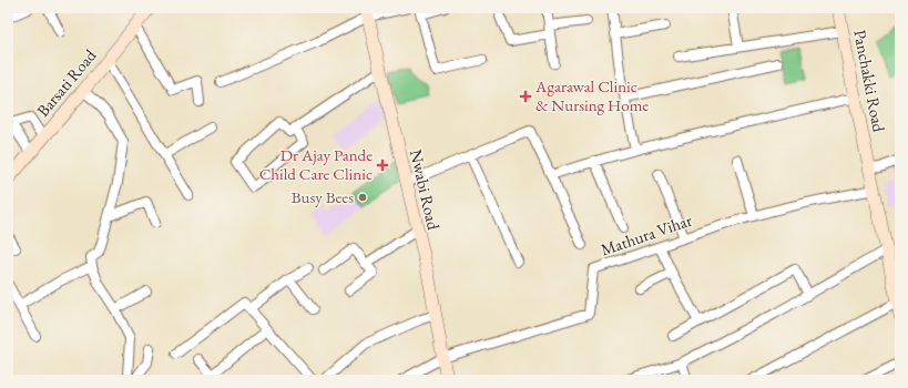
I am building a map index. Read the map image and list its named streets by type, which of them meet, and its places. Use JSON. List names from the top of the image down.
{
  "streets": {
    "street": [
      "Panchakki Road",
      "Barsati Road",
      "Nwabi Road",
      "Mathura Vihar"
    ]
  },
  "crossings": [
    ["Panchakki Road", "Mathura Vihar"],
    ["Nwabi Road", "Mathura Vihar"]
  ],
  "places": {
    "health": ["Agarawal Clinic & Nursing Home", "Dr Ajay Pande Child Care Clinic"],
    "other": ["Busy Bees"]
  }
}
